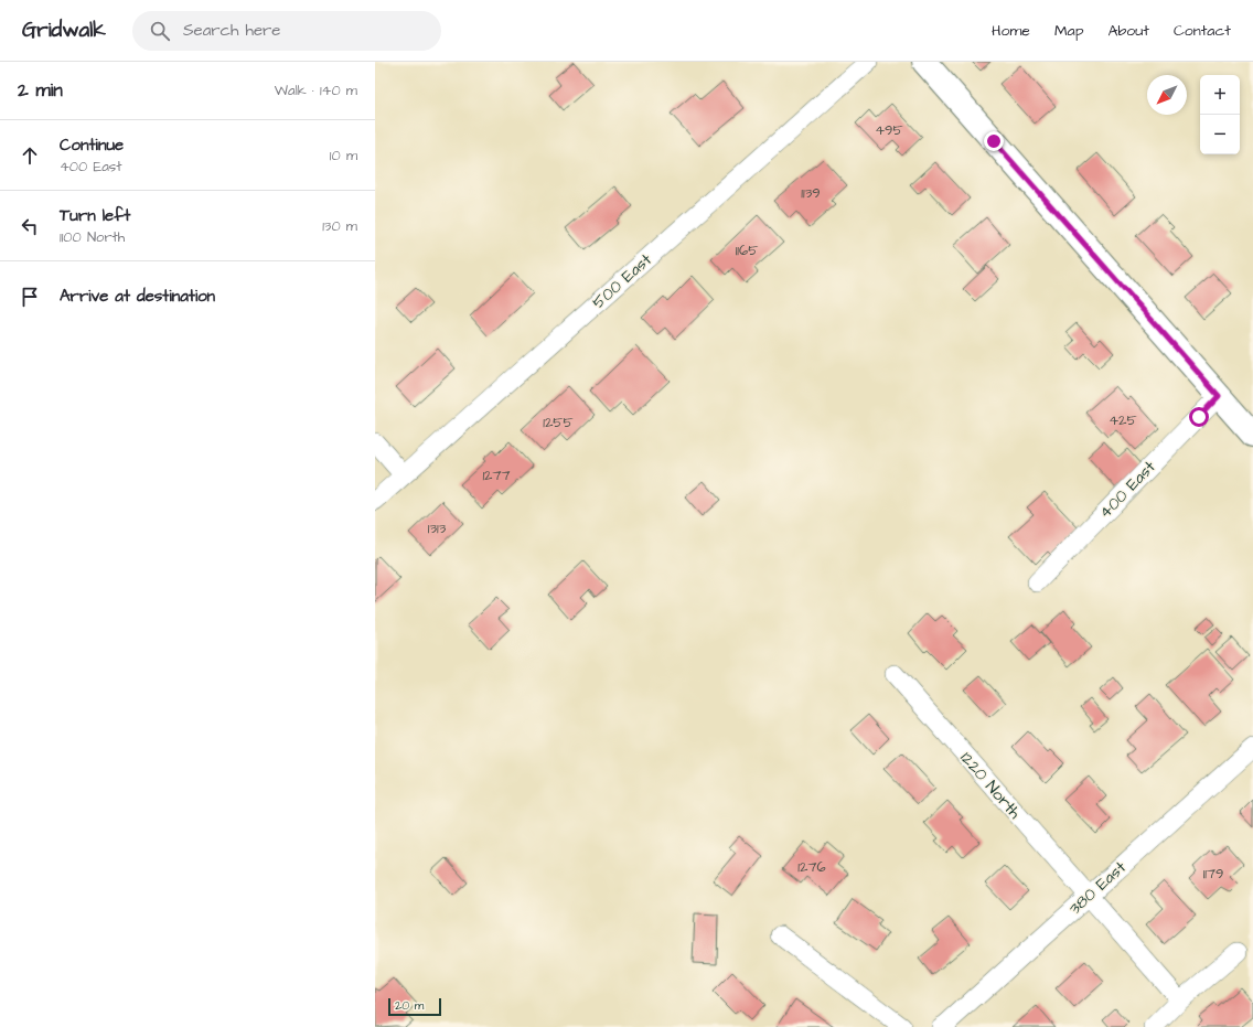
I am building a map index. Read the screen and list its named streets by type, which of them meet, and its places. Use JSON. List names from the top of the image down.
{
  "streets": {
    "street": [
      "500 East",
      "400 East",
      "1220 North",
      "380 East"
    ]
  },
  "crossings": [
    ["1220 North", "380 East"]
  ],
  "house_numbers": [
    "495",
    "1139",
    "1165",
    "425",
    "1255",
    "1277",
    "1313",
    "1276",
    "1179"
  ],
  "scale_bar": "20 m",
  "north": "bottom left",
  "page": {
    "header": "Gridwalk",
    "search": "Search here",
    "nav": [
      "Home",
      "Map",
      "About",
      "Contact"
    ],
    "heading": ["2 min", "Walk · 140 m"],
    "map_buttons": ["+", "−"],
    "list": [
      ["Continue", "400 East", "10 m"],
      ["Turn left", "1100 North", "130 m"],
      "Arrive at destination"
    ],
    "scale": "20 m"
  }
}
